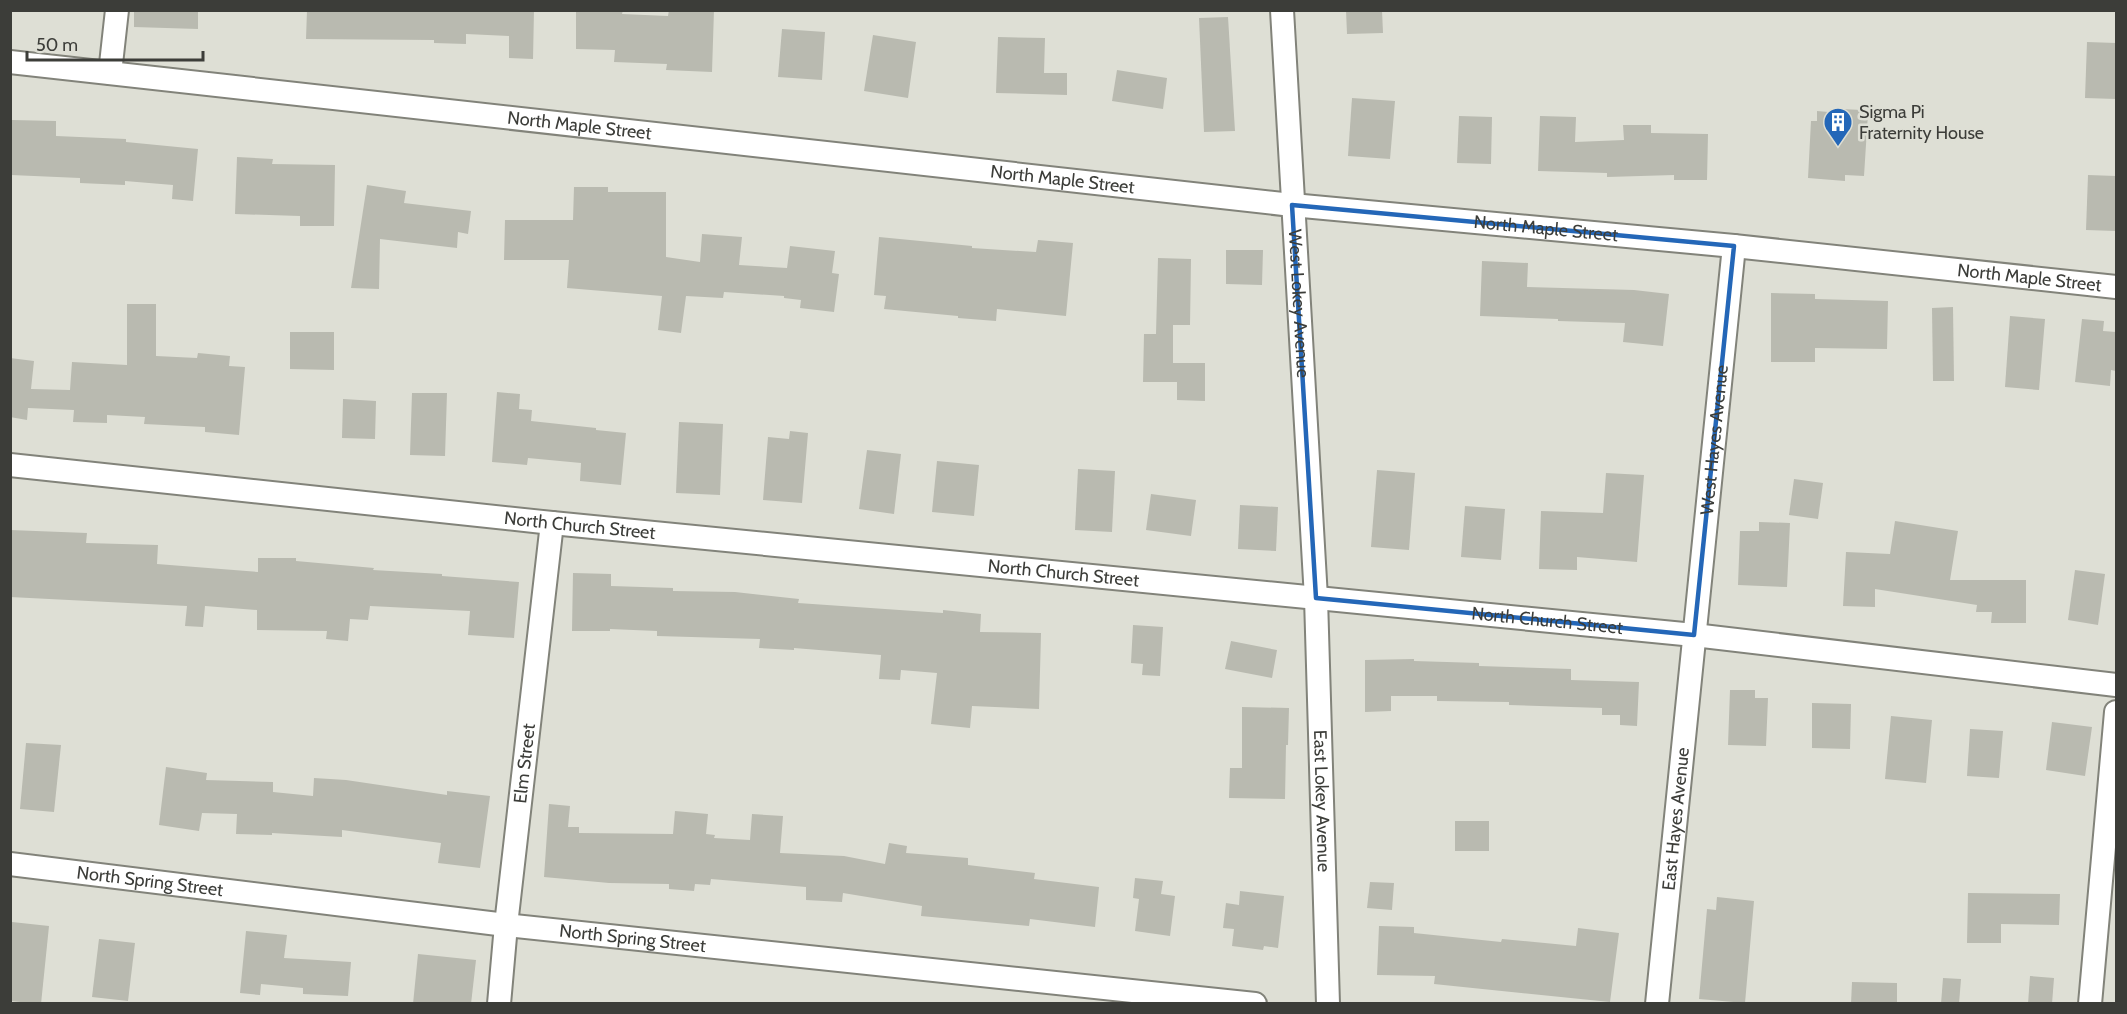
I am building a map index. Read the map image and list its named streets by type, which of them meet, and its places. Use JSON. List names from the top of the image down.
{
  "streets": {
    "street": [
      "North Maple Street",
      "West Lokey Avenue",
      "West Hayes Avenue",
      "North Church Street",
      "Elm Street",
      "East Lokey Avenue",
      "East Hayes Avenue",
      "North Spring Street"
    ]
  },
  "crossings": [
    ["North Maple Street", "West Lokey Avenue"],
    ["North Maple Street", "West Hayes Avenue"],
    ["West Lokey Avenue", "North Church Street"],
    ["West Lokey Avenue", "East Lokey Avenue"],
    ["West Hayes Avenue", "North Church Street"],
    ["West Hayes Avenue", "East Hayes Avenue"],
    ["North Church Street", "Elm Street"],
    ["North Church Street", "East Lokey Avenue"],
    ["North Church Street", "East Hayes Avenue"],
    ["Elm Street", "North Spring Street"]
  ],
  "places": {
    "building": ["Sigma Pi Fraternity House"]
  },
  "scale_bar": "50 m"
}
